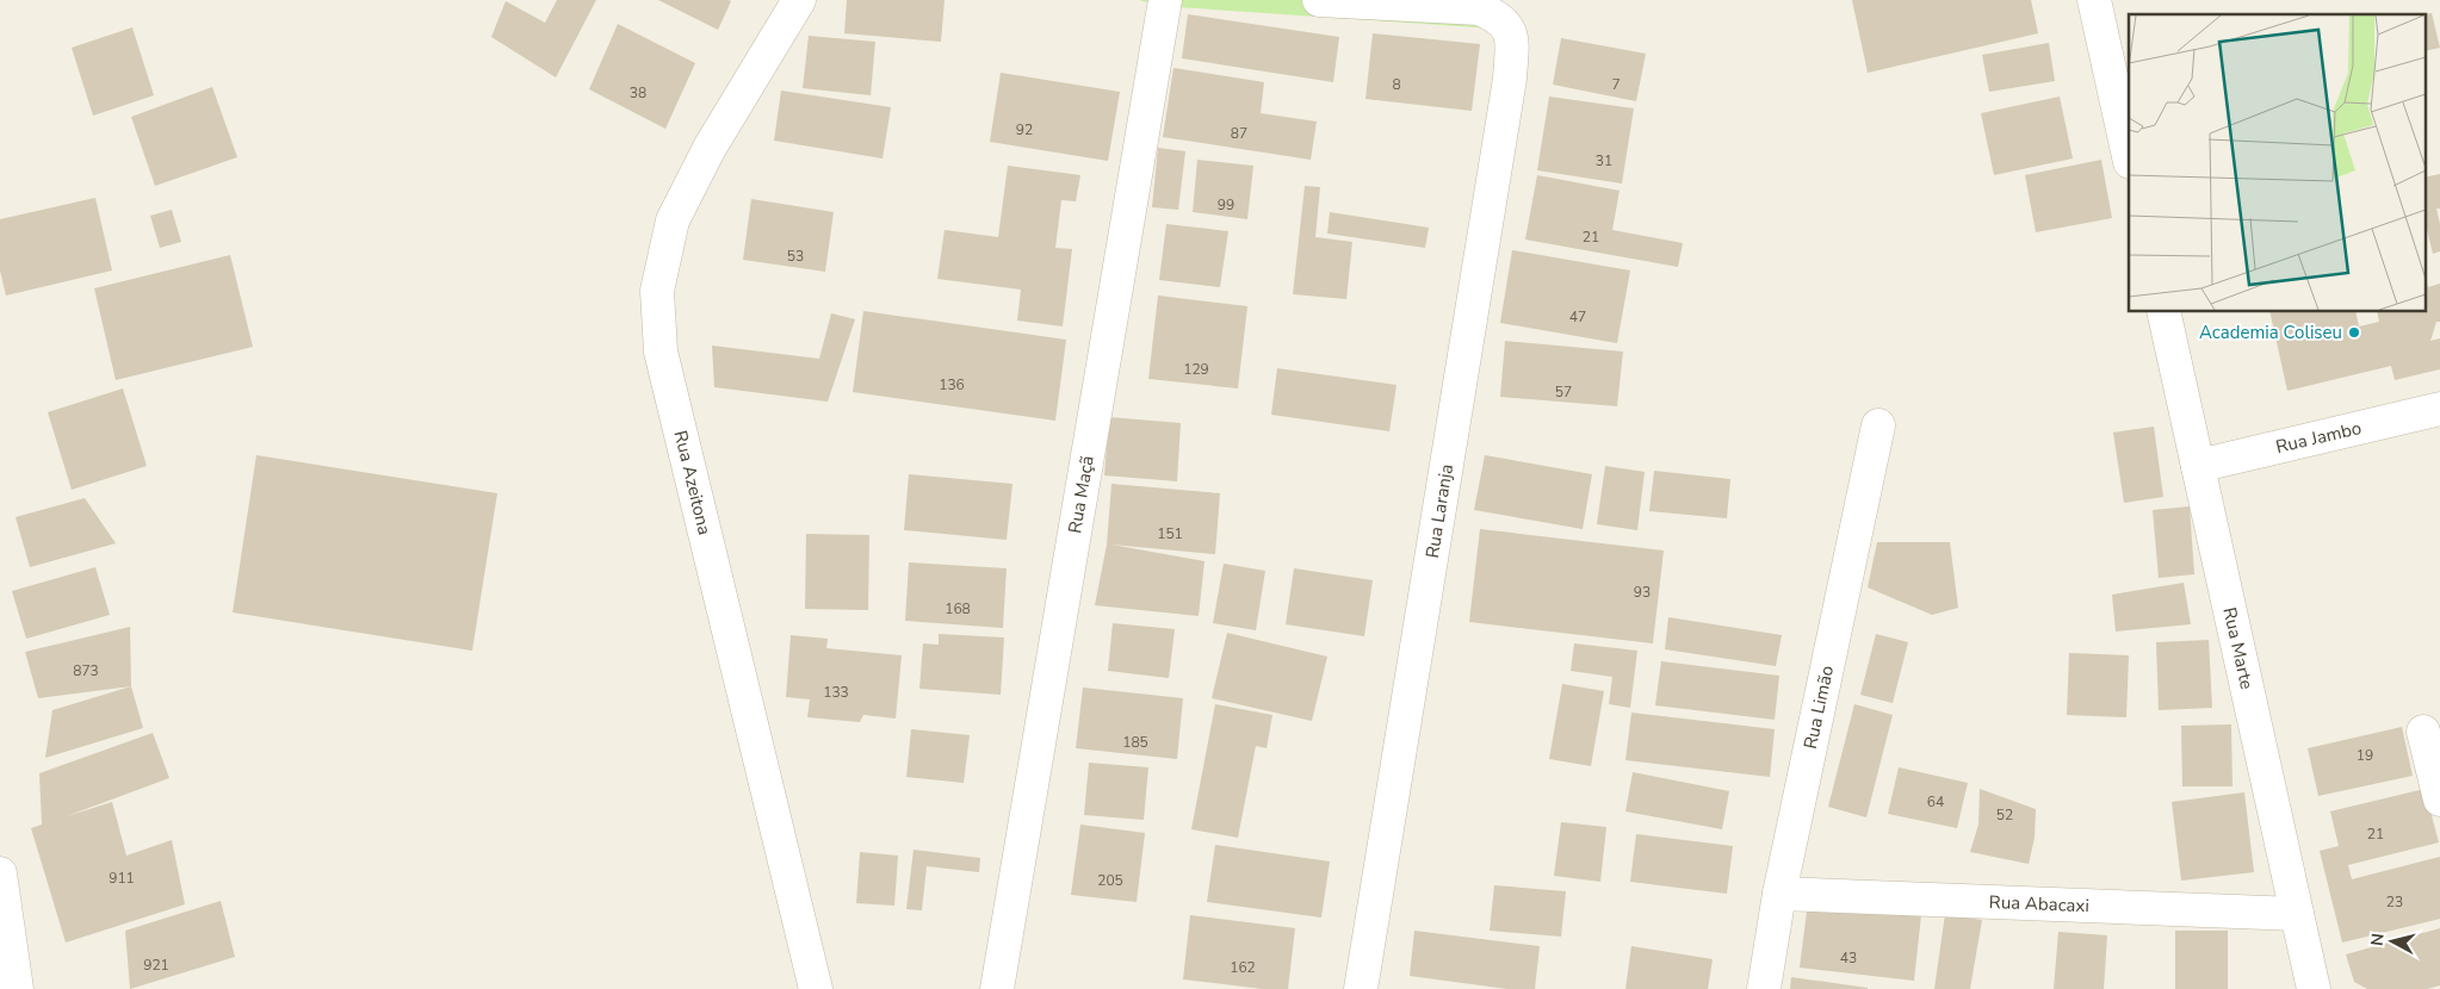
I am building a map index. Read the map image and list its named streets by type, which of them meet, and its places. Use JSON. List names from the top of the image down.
{
  "streets": {
    "street": [
      "Rua Jambo",
      "Rua Azeitona",
      "Rua Maçã",
      "Rua Laranja",
      "Rua Marte",
      "Rua Limão",
      "Rua Abacaxi"
    ]
  },
  "crossings": [
    ["Rua Jambo", "Rua Marte"],
    ["Rua Marte", "Rua Abacaxi"],
    ["Rua Limão", "Rua Abacaxi"]
  ],
  "places": ["Academia Coliseu"],
  "house_numbers": [
    "8",
    "7",
    "38",
    "92",
    "87",
    "31",
    "99",
    "21",
    "53",
    "47",
    "129",
    "136",
    "57",
    "151",
    "93",
    "168",
    "873",
    "133",
    "185",
    "19",
    "64",
    "52",
    "21",
    "911",
    "205",
    "23",
    "43",
    "921",
    "162"
  ],
  "north": "left"
}
